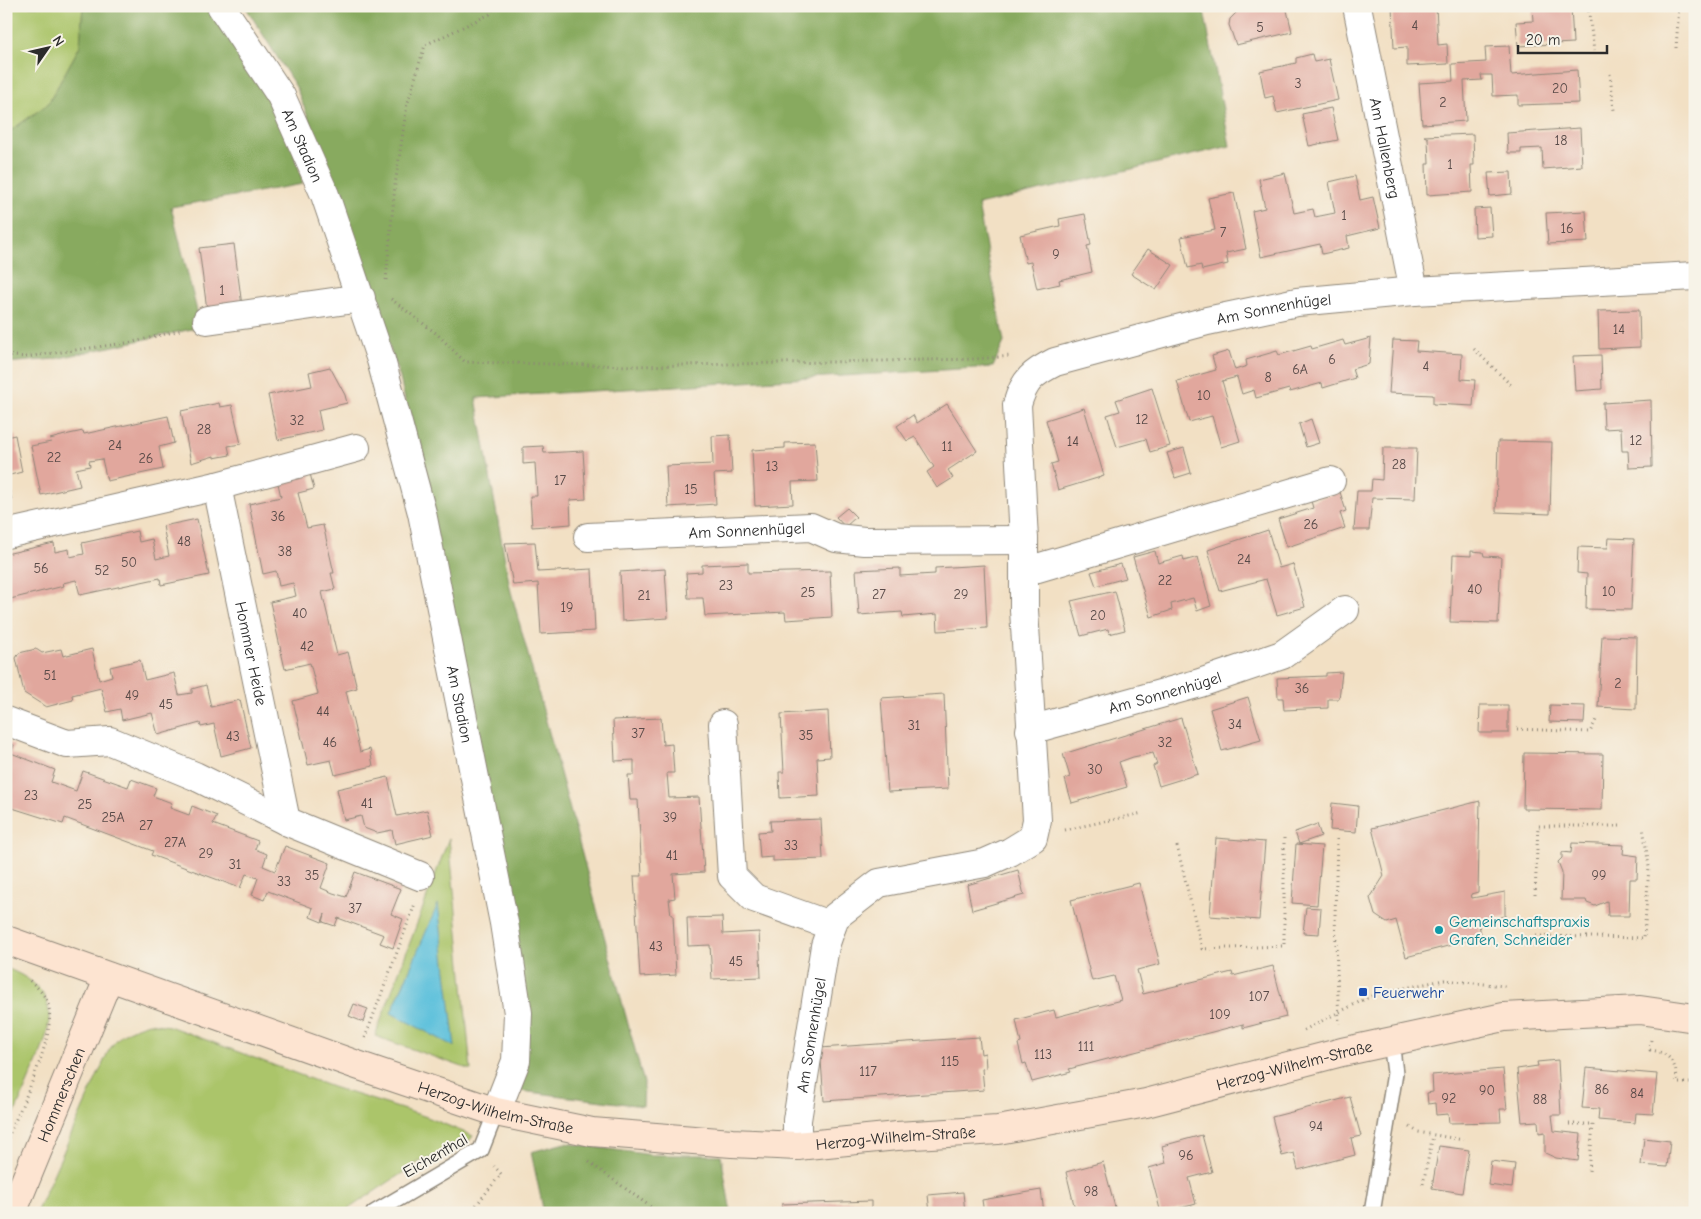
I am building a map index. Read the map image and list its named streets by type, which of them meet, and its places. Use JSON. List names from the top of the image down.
{
  "streets": {
    "main road": ["Herzog-Wilhelm-Straße", "Hommerschen"],
    "street": [
      "Am Stadion",
      "Am Hallenberg",
      "Am Sonnenhügel",
      "Hommer Heide"
    ],
    "lane": ["Eichenthal"]
  },
  "crossings": [
    ["Am Stadion", "Herzog-Wilhelm-Straße"],
    ["Am Stadion", "Eichenthal"],
    ["Am Hallenberg", "Am Sonnenhügel"],
    ["Am Sonnenhügel", "Herzog-Wilhelm-Straße"],
    ["Herzog-Wilhelm-Straße", "Hommerschen"],
    ["Herzog-Wilhelm-Straße", "Eichenthal"]
  ],
  "places": {
    "other": ["Gemeinschaftspraxis Grafen, Schneider"],
    "transit": ["Feuerwehr"]
  },
  "house_numbers": [
    "4",
    "5",
    "3",
    "20",
    "2",
    "18",
    "1",
    "1",
    "16",
    "7",
    "9",
    "1",
    "14",
    "6",
    "4",
    "6A",
    "8",
    "10",
    "12",
    "32",
    "28",
    "12",
    "14",
    "24",
    "11",
    "22",
    "26",
    "28",
    "13",
    "17",
    "15",
    "36",
    "26",
    "48",
    "38",
    "24",
    "50",
    "56",
    "52",
    "22",
    "23",
    "40",
    "10",
    "25",
    "27",
    "29",
    "21",
    "19",
    "40",
    "20",
    "42",
    "51",
    "2",
    "36",
    "49",
    "45",
    "44",
    "34",
    "31",
    "37",
    "35",
    "43",
    "46",
    "32",
    "30",
    "23",
    "41",
    "25",
    "25A",
    "39",
    "27",
    "27A",
    "33",
    "29",
    "41",
    "31",
    "35",
    "99",
    "33",
    "37",
    "43",
    "45",
    "107",
    "109",
    "111",
    "113",
    "115",
    "117",
    "86",
    "90",
    "84",
    "92",
    "88",
    "94",
    "96",
    "98"
  ],
  "scale_bar": "20 m",
  "north": "top right"
}
